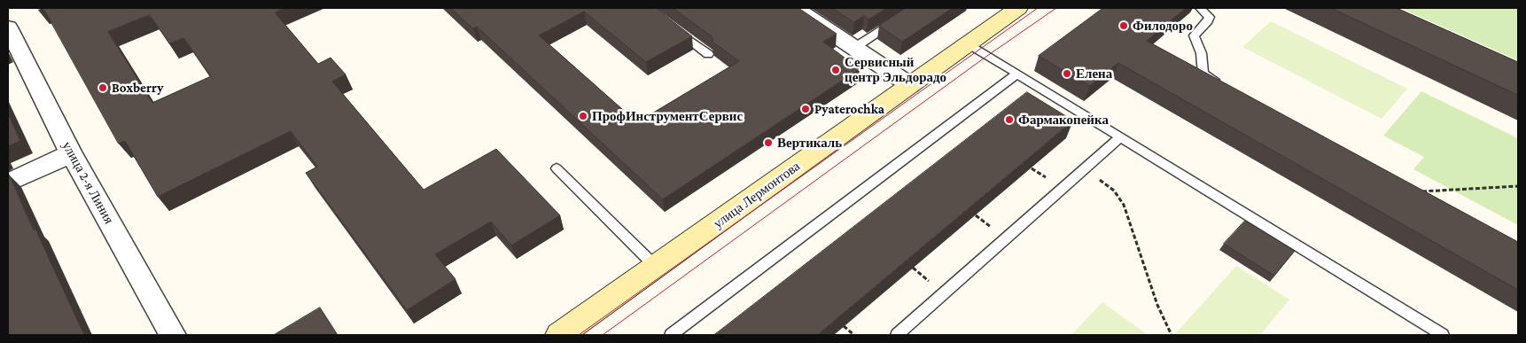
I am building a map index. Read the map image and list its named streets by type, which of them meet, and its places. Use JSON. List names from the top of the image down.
{
  "streets": {
    "main road": ["улица Лермонтова"],
    "street": ["улица 2-я Линия"]
  },
  "places": [
    "Филодоро",
    "Сервисный центр Эльдорадо",
    "Елена",
    "Boxberry",
    "Pyaterochka",
    "ПрофИнструментСервис",
    "Фармакопейка",
    "Вертикаль"
  ]
}
